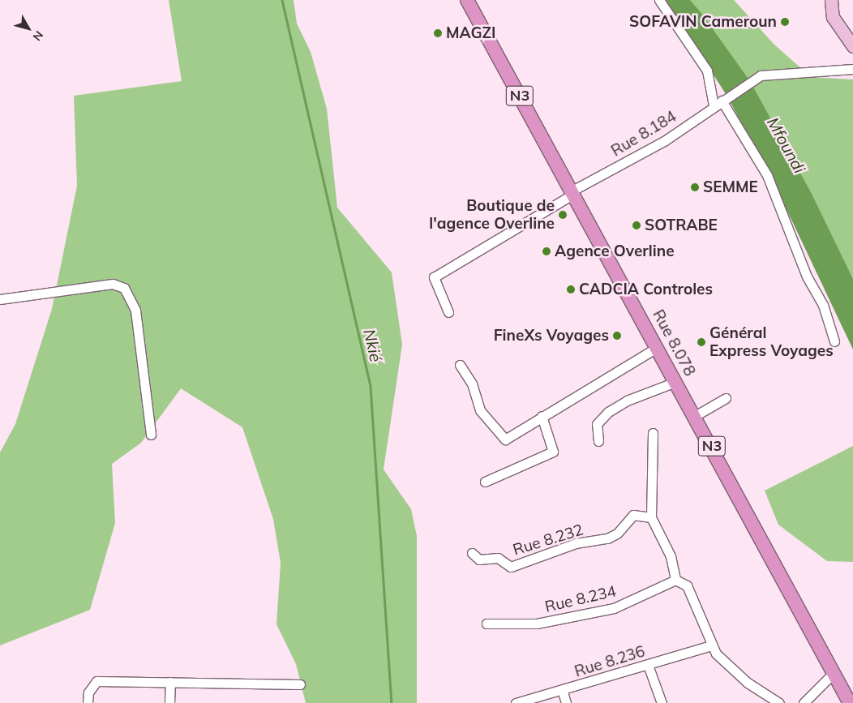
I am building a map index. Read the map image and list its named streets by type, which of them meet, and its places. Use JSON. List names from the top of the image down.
{
  "streets": {
    "highway": ["N3", "Rue 8.078"],
    "street": [
      "Rue 8.184",
      "Rue 8.232",
      "Rue 8.234",
      "Rue 8.236"
    ]
  },
  "crossings": [
    ["Rue 8.184", "Rue 8.078"]
  ],
  "water": ["Mfoundi", "Nkié"],
  "places": [
    "SOFAVIN Cameroun",
    "MAGZI",
    "SEMME",
    "Boutique de l'agence Overline",
    "SOTRABE",
    "Agence Overline",
    "CADCIA Controles",
    "FineXs Voyages",
    "Général Express Voyages"
  ],
  "north": "bottom right"
}
